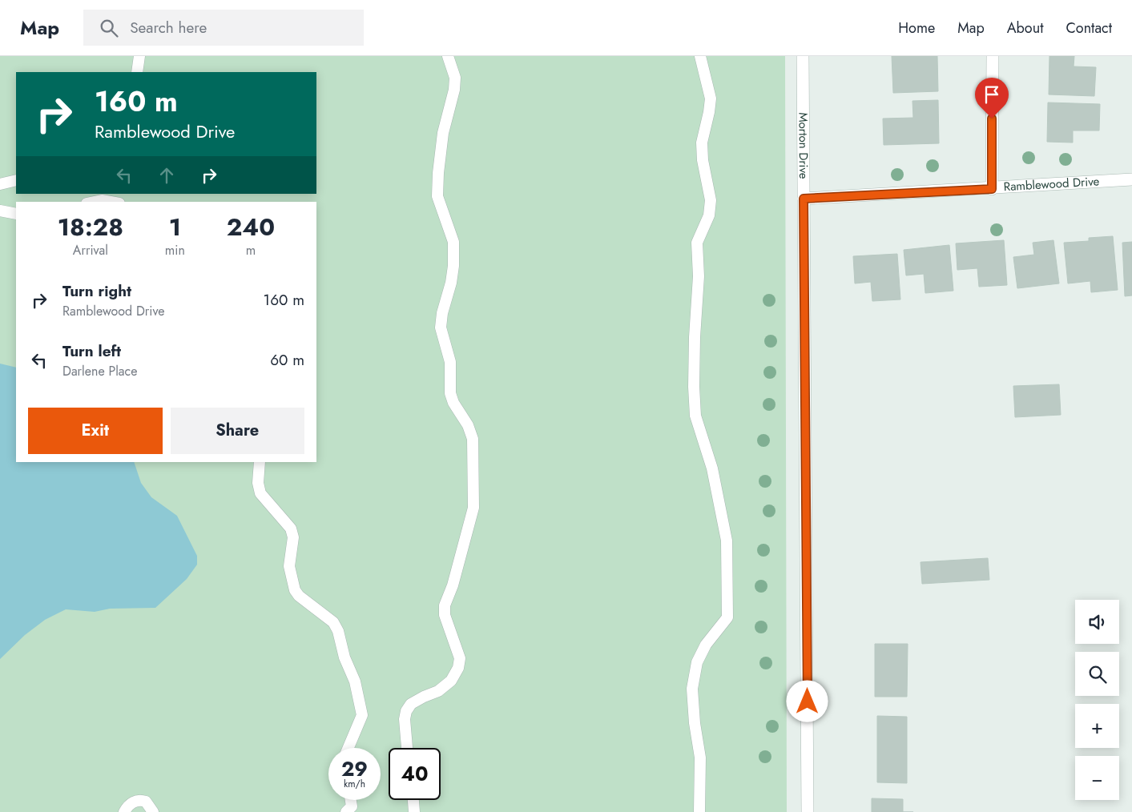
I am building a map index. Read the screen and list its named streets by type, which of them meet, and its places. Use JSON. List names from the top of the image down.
{
  "streets": {
    "street": ["Morton Drive", "Ramblewood Drive"]
  },
  "crossings": [
    ["Morton Drive", "Ramblewood Drive"]
  ],
  "page": {
    "header": "Map",
    "search": "Search here",
    "nav": [
      "Home",
      "Map",
      "About",
      "Contact"
    ],
    "turn": ["160 m", "Ramblewood Drive"],
    "eta": [
      "18:28",
      "Arrival",
      "1",
      "min",
      "240",
      "m"
    ],
    "list": [
      {
        "name": "Turn right",
        "note": "Ramblewood Drive",
        "value": "160 m"
      },
      {
        "name": "Turn left",
        "note": "Darlene Place",
        "value": "60 m"
      }
    ],
    "buttons": ["Exit", "Share"],
    "map_buttons": ["+", "−"],
    "speed": "29 km/h",
    "limit": "40"
  }
}
